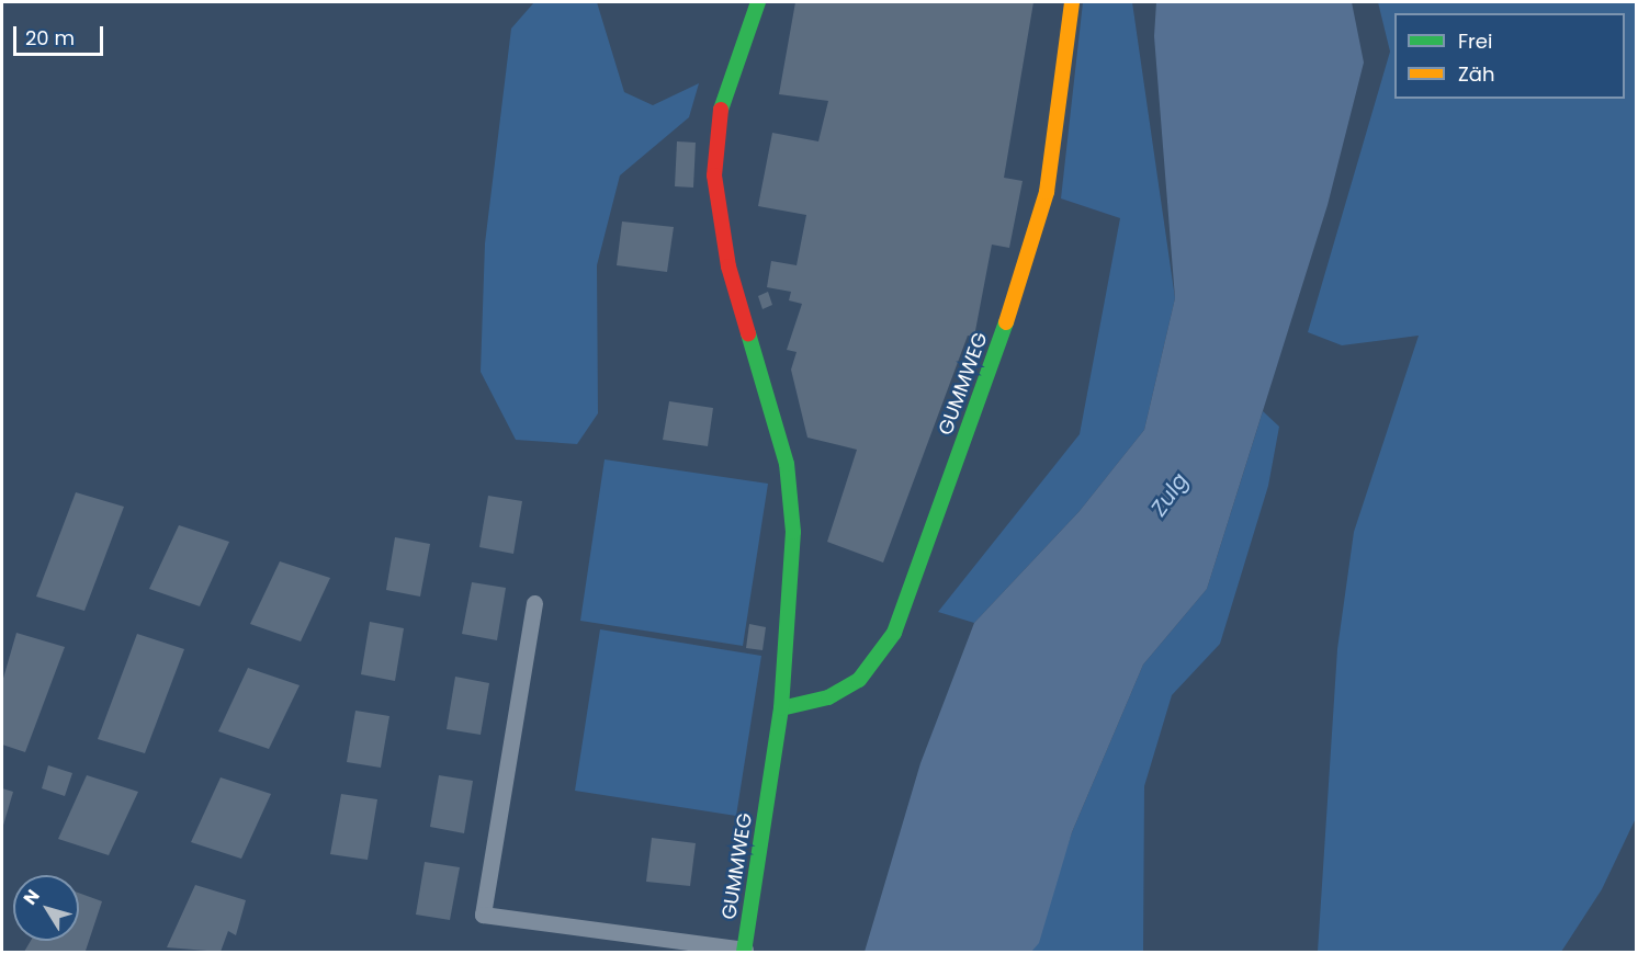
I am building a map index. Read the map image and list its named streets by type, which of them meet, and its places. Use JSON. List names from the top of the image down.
{
  "streets": {
    "street": ["GUMMWEG"]
  },
  "water": ["Zulg"],
  "legend": ["Frei", "Zäh"],
  "scale_bar": "20 m",
  "north": "top left"
}
